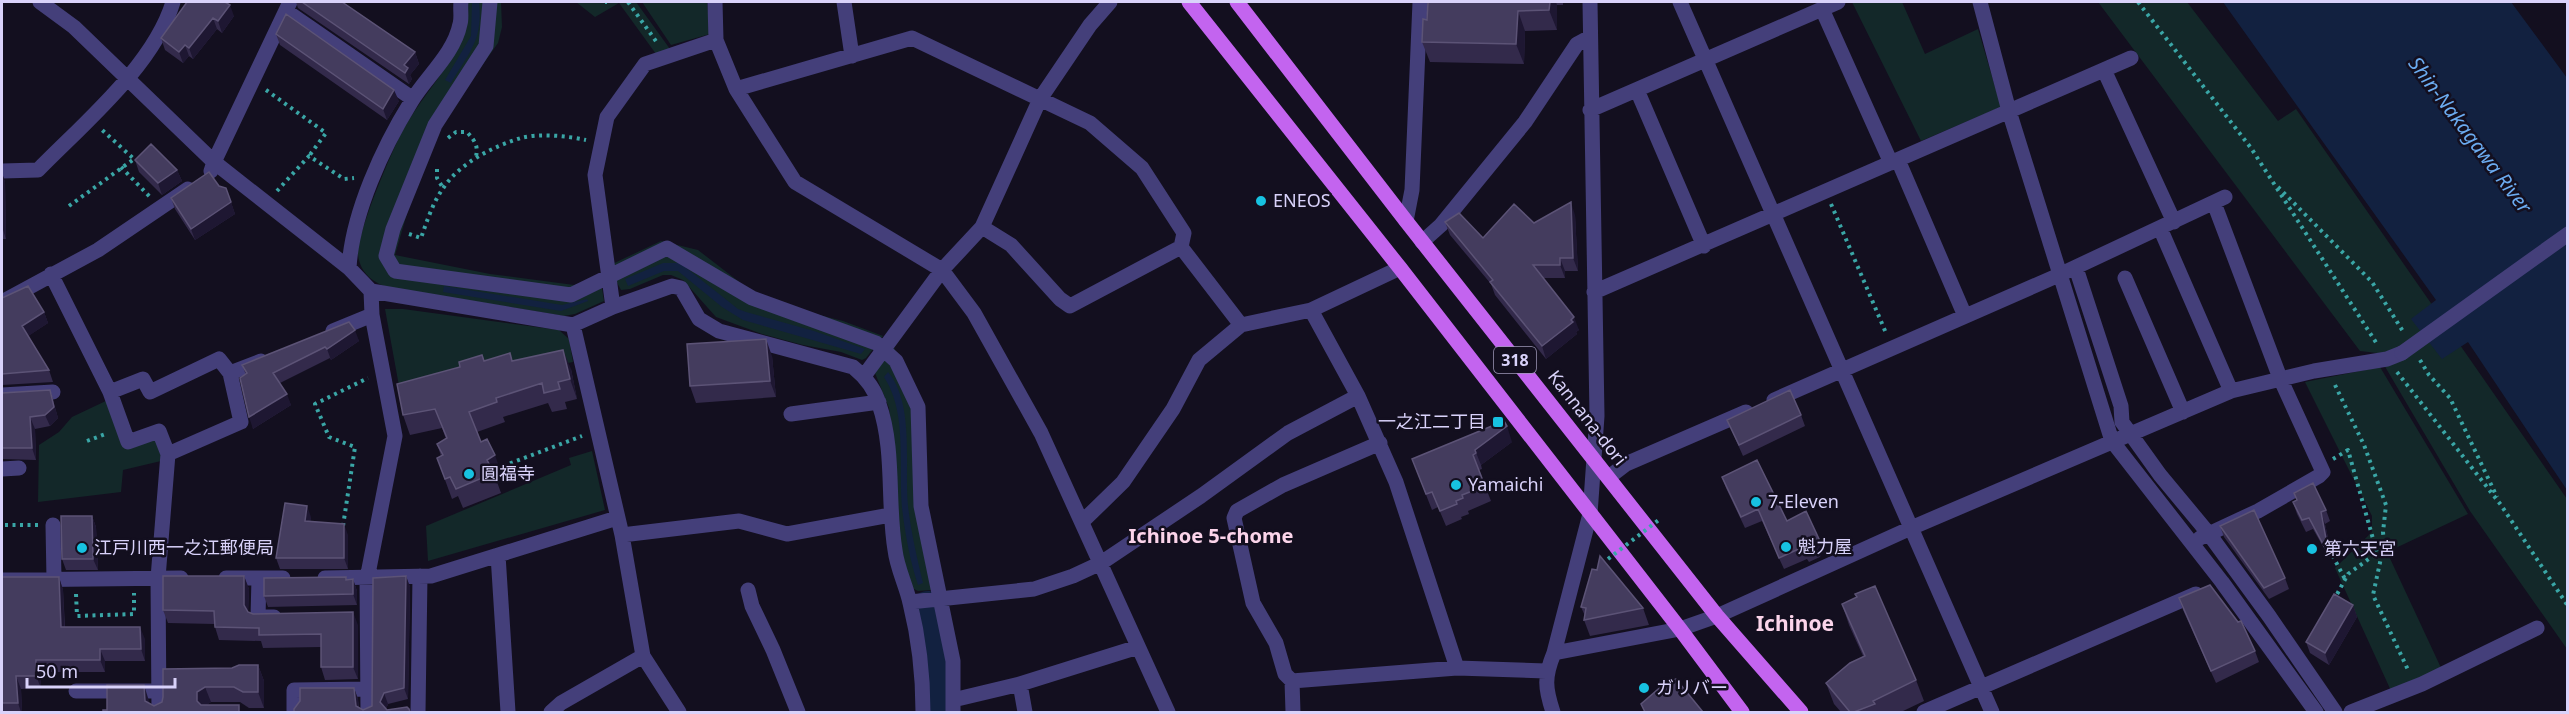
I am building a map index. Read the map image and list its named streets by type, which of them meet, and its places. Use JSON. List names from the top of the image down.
{
  "streets": {
    "main road": ["318", "Kannana-dori"]
  },
  "districts": ["Ichinoe 5-chome", "Ichinoe"],
  "water": ["Shin-Nakagawa River"],
  "places": {
    "other": [
      "ENEOS",
      "圓福寺",
      "Yamaichi",
      "7-Eleven",
      "魁力屋",
      "江戸川西一之江郵便局",
      "第六天宮",
      "ガリバー"
    ],
    "transit": ["一之江二丁目"]
  },
  "scale_bar": "50 m"
}
